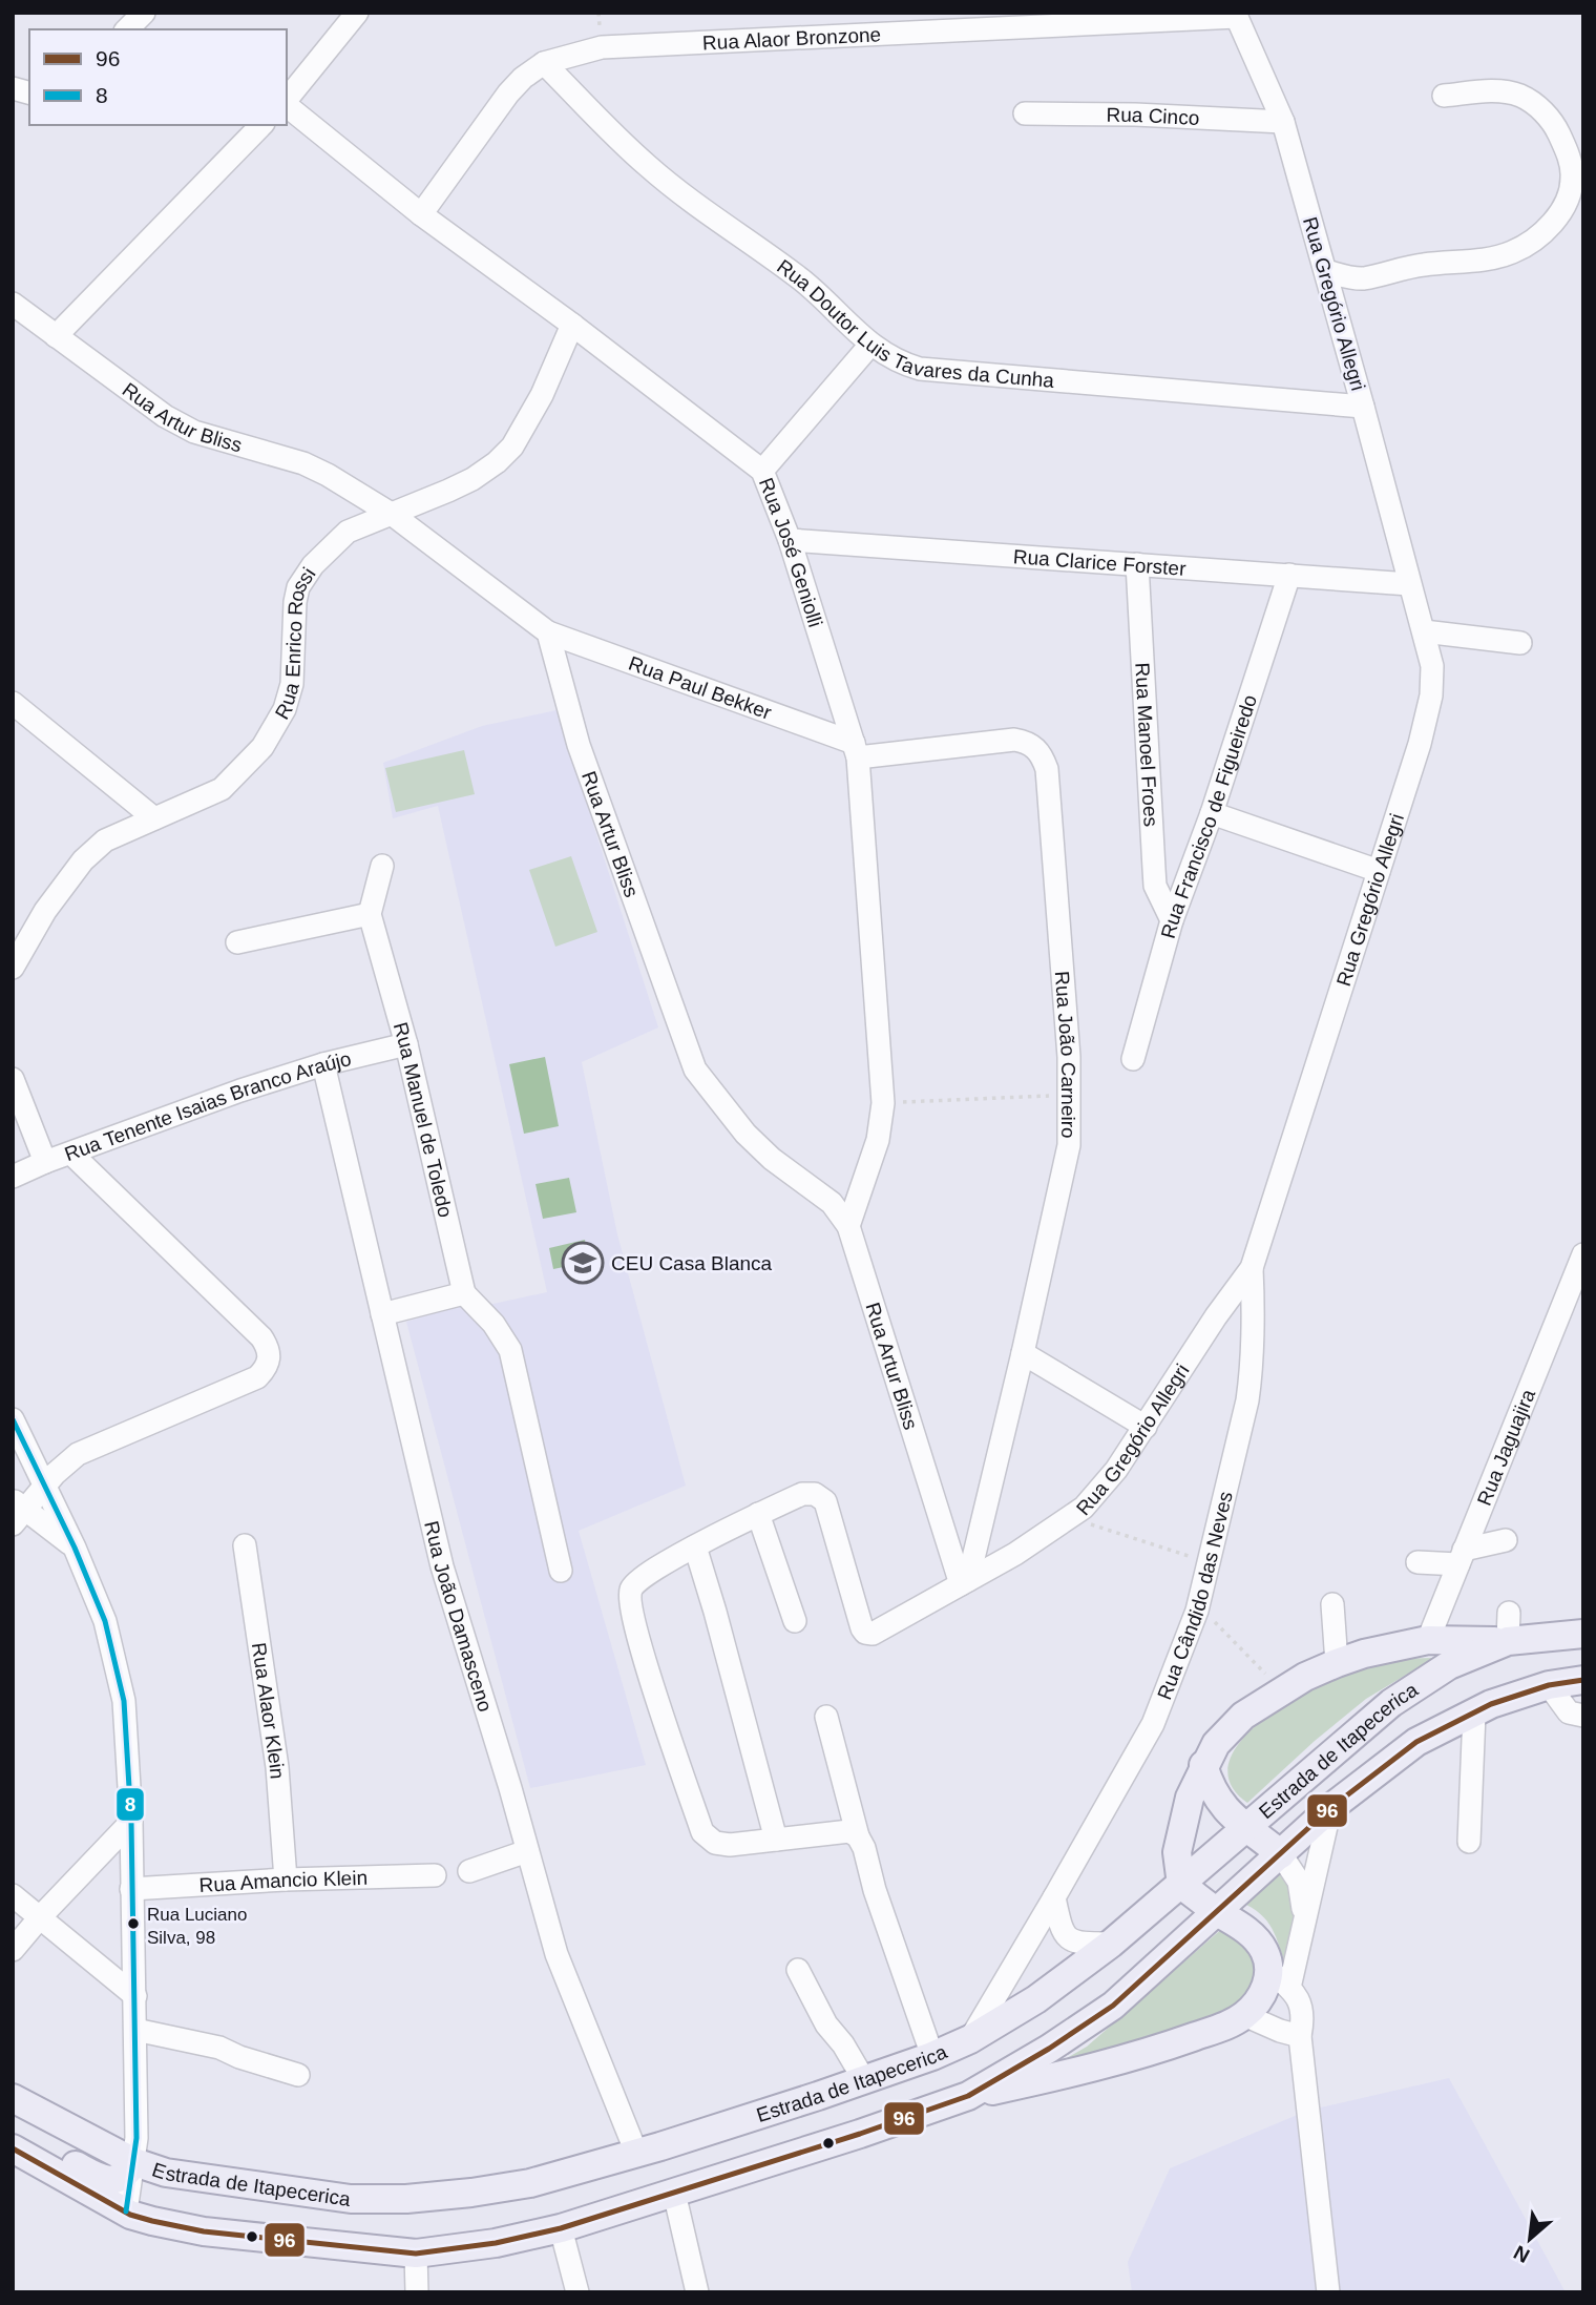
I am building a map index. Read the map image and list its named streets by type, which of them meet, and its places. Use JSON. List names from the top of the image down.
{
  "streets": {
    "main road": ["Estrada de Itapecerica"],
    "street": [
      "Rua Alaor Bronzone",
      "Rua Cinco",
      "Rua Gregório Allegri",
      "Rua Doutor Luis Tavares da Cunha",
      "Rua Artur Bliss",
      "Rua José Geniolli",
      "Rua Clarice Forster",
      "Rua Enrico Rossi",
      "Rua Paul Bekker",
      "Rua Manoel Froes",
      "Rua Francisco de Figueiredo",
      "Rua João Carneiro",
      "Rua Tenente Isaias Branco Araújo",
      "Rua Manuel de Toledo",
      "Rua Jaguajira",
      "Rua Cândido das Neves",
      "Rua João Damasceno",
      "Rua Alaor Klein",
      "Rua Amancio Klein"
    ]
  },
  "crossings": [
    ["Rua Alaor Bronzone", "Rua Gregório Allegri"],
    ["Rua Alaor Bronzone", "Rua Doutor Luis Tavares da Cunha"],
    ["Rua Alaor Bronzone", "Rua José Geniolli"],
    ["Rua Cinco", "Rua Gregório Allegri"],
    ["Rua Gregório Allegri", "Rua Doutor Luis Tavares da Cunha"],
    ["Rua Gregório Allegri", "Rua Artur Bliss"],
    ["Rua Gregório Allegri", "Rua Clarice Forster"],
    ["Rua Gregório Allegri", "Rua João Carneiro"],
    ["Rua Gregório Allegri", "Rua Cândido das Neves"],
    ["Rua Artur Bliss", "Rua José Geniolli"],
    ["Rua Artur Bliss", "Rua Enrico Rossi"],
    ["Rua Artur Bliss", "Rua Paul Bekker"],
    ["Rua Artur Bliss", "Rua João Carneiro"],
    ["Rua José Geniolli", "Rua Clarice Forster"],
    ["Rua José Geniolli", "Rua Enrico Rossi"],
    ["Rua José Geniolli", "Rua Paul Bekker"],
    ["Rua José Geniolli", "Rua João Carneiro"],
    ["Rua Clarice Forster", "Rua Manoel Froes"],
    ["Rua Clarice Forster", "Rua Francisco de Figueiredo"],
    ["Rua Paul Bekker", "Rua João Carneiro"],
    ["Rua Manoel Froes", "Rua Francisco de Figueiredo"],
    ["Rua Tenente Isaias Branco Araújo", "Rua Manuel de Toledo"],
    ["Rua Tenente Isaias Branco Araújo", "Rua João Damasceno"],
    ["Rua Cândido das Neves", "Estrada de Itapecerica"],
    ["Rua João Damasceno", "Estrada de Itapecerica"],
    ["Rua Alaor Klein", "Rua Amancio Klein"]
  ],
  "places": {
    "school or university": ["CEU Casa Blanca"],
    "other": ["Rua Luciano Silva, 98"]
  },
  "lines": ["transit line 8", "transit line 96"],
  "legend": ["96", "8"],
  "north": "bottom left"
}
